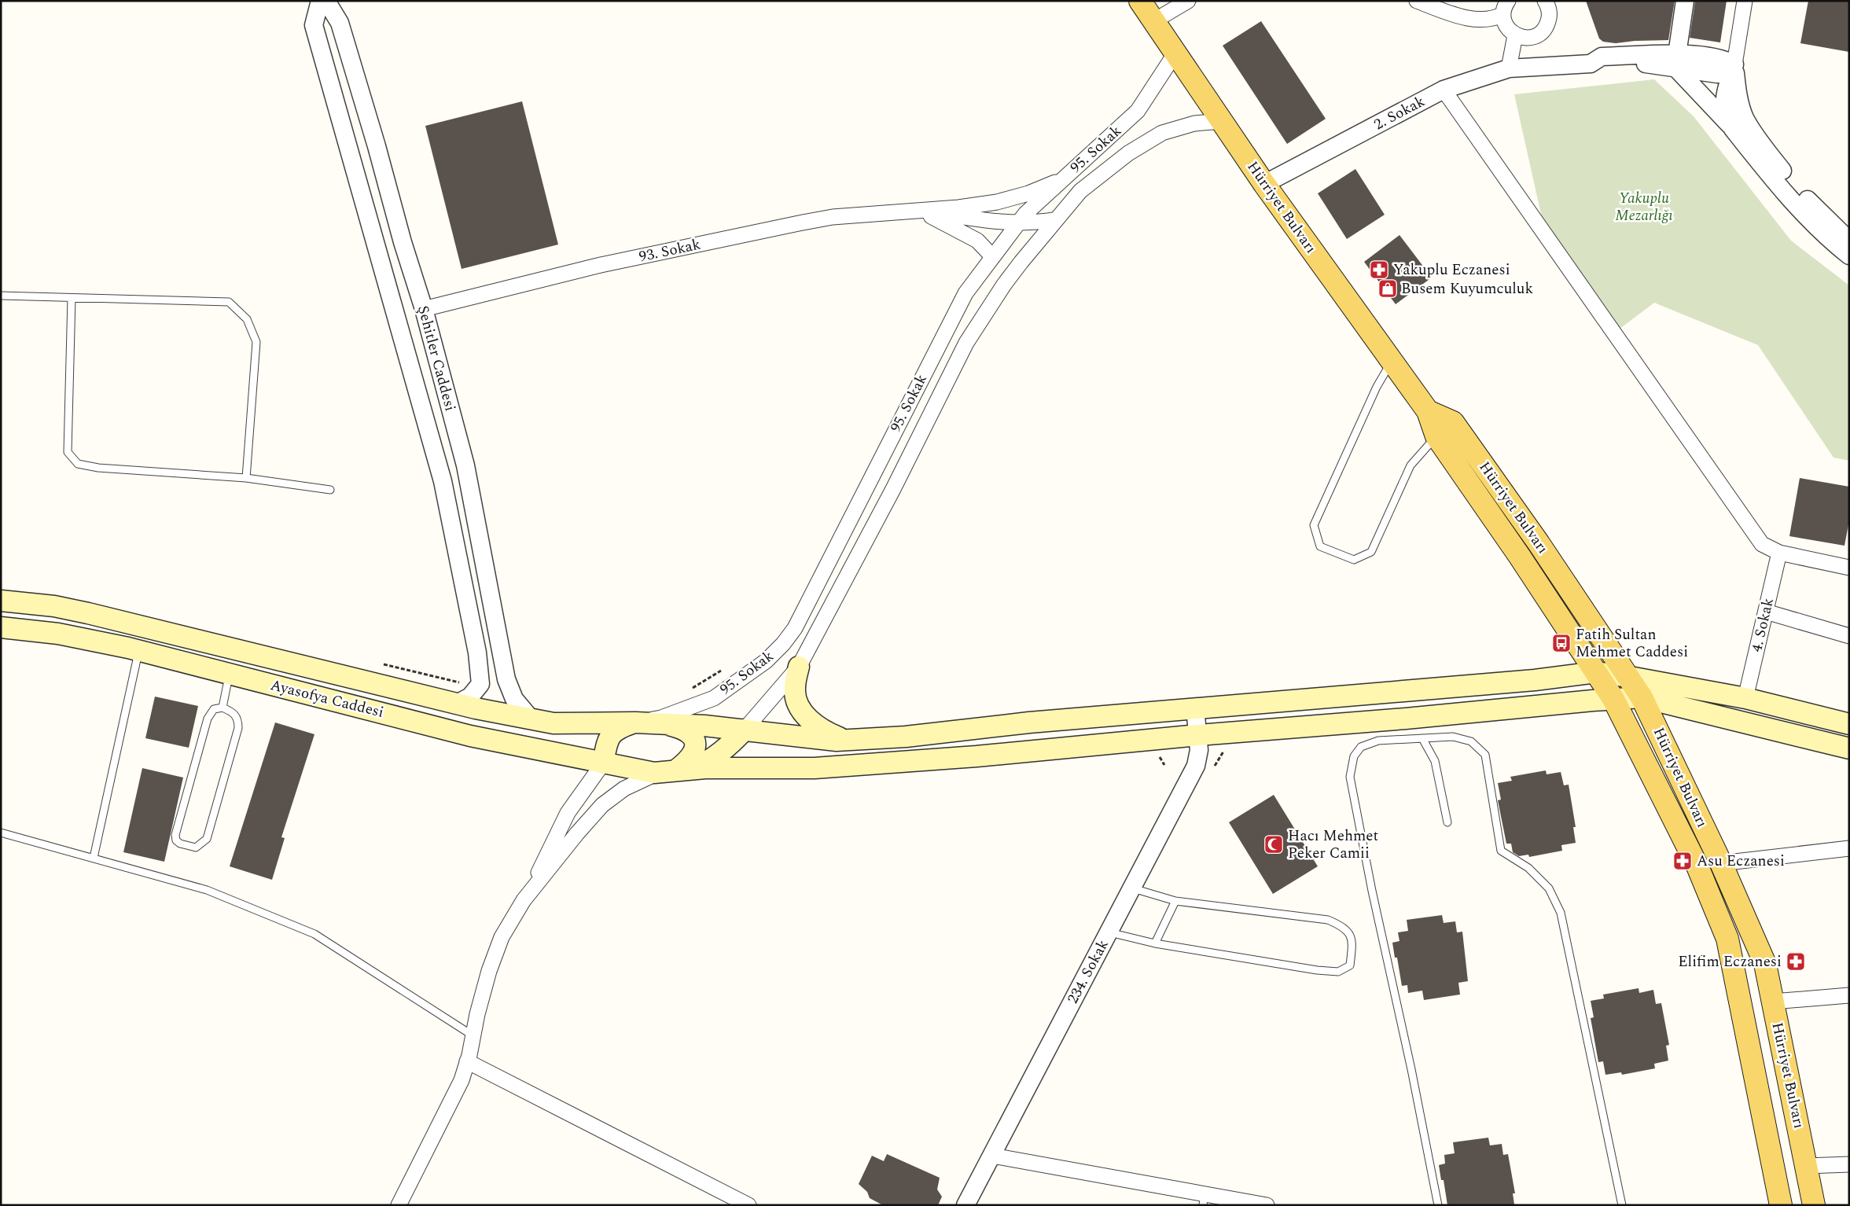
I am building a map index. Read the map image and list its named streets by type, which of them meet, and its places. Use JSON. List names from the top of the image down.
{
  "streets": {
    "main road": ["Hürriyet Bulvarı", "Ayasofya Caddesi"],
    "street": [
      "2. Sokak",
      "95. Sokak",
      "93. Sokak",
      "Şehitler Caddesi",
      "4. Sokak",
      "234. Sokak"
    ]
  },
  "crossings": [
    ["2. Sokak", "Hürriyet Bulvarı"],
    ["95. Sokak", "Hürriyet Bulvarı"],
    ["Hürriyet Bulvarı", "Ayasofya Caddesi"],
    ["93. Sokak", "Şehitler Caddesi"],
    ["Ayasofya Caddesi", "234. Sokak"]
  ],
  "parks": ["Yakuplu Mezarlığı"],
  "places": {
    "pharmacy": ["Yakuplu Eczanesi", "Asu Eczanesi", "Elifim Eczanesi"],
    "shop": ["Busem Kuyumculuk"],
    "bus stop": ["Fatih Sultan Mehmet Caddesi"],
    "mosque": ["Hacı Mehmet Peker Camii"]
  }
}
